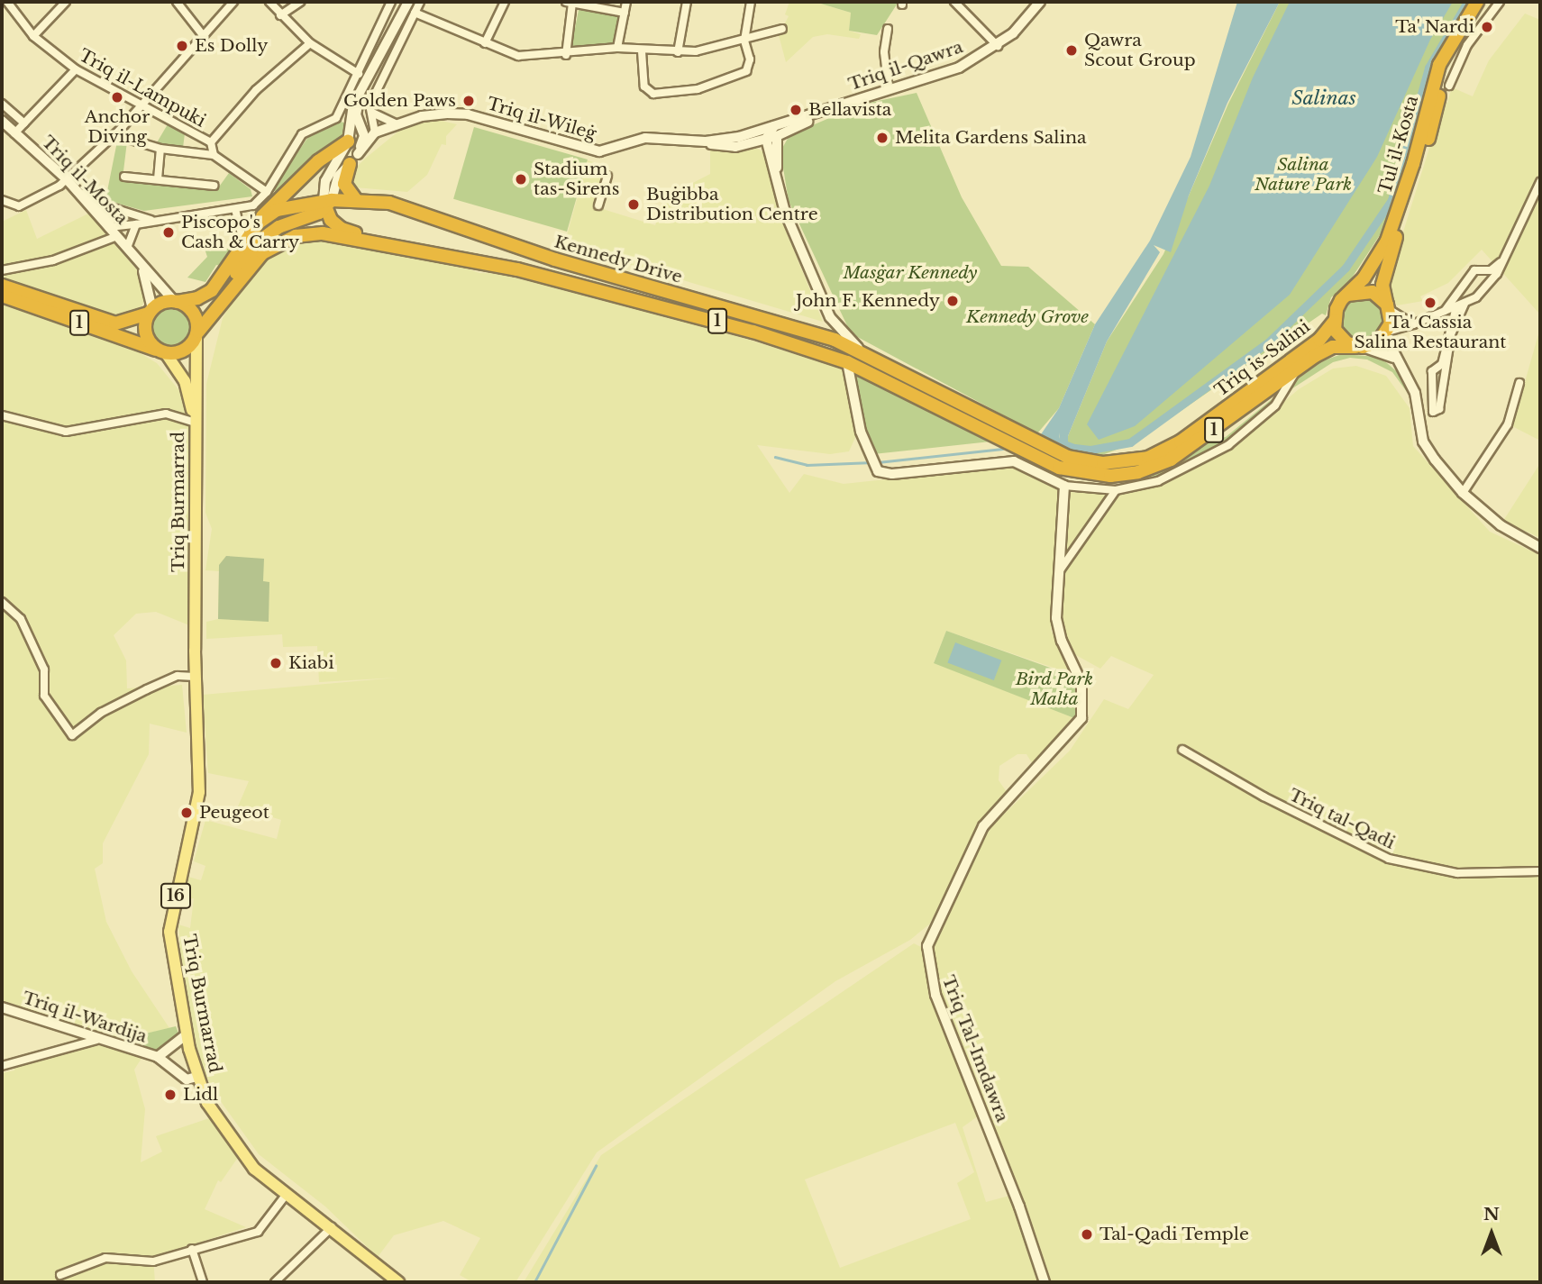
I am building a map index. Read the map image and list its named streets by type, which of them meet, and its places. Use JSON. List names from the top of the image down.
{
  "streets": {
    "highway": [
      "Tul il-Kosta",
      "Kennedy Drive",
      "1",
      "Triq is-Salini"
    ],
    "main road": ["Triq Burmarrad", "16"],
    "street": [
      "Triq il-Qawra",
      "Triq il-Lampuki",
      "Triq il-Wileġ",
      "Triq il-Mosta",
      "Triq tal-Qadi",
      "Triq il-Wardija",
      "Triq Tal-Imdawra"
    ]
  },
  "crossings": [
    ["Triq il-Qawra", "Triq il-Wileġ"],
    ["Tul il-Kosta", "1"],
    ["Tul il-Kosta", "Triq is-Salini"],
    ["Triq il-Mosta", "Kennedy Drive"],
    ["Triq il-Mosta", "1"],
    ["Triq il-Mosta", "Triq Burmarrad"],
    ["Kennedy Drive", "1"],
    ["Kennedy Drive", "Triq is-Salini"],
    ["Kennedy Drive", "Triq Burmarrad"],
    ["1", "Triq is-Salini"],
    ["1", "Triq Burmarrad"],
    ["Triq Burmarrad", "Triq il-Wardija"]
  ],
  "water": ["Salinas"],
  "parks": [
    "Salina Nature Park",
    "Masġar Kennedy",
    "Kennedy Grove",
    "Bird Park Malta"
  ],
  "places": [
    "Ta' Nardi",
    "Es Dolly",
    "Qawra Scout Group",
    "Anchor Diving",
    "Golden Paws",
    "Bellavista",
    "Melita Gardens Salina",
    "Stadium tas-Sirens",
    "Buġibba Distribution Centre",
    "Piscopo's Cash & Carry",
    "John F. Kennedy",
    "Ta' Cassia Salina Restaurant",
    "Kiabi",
    "Peugeot",
    "Lidl",
    "Tal-Qadi Temple"
  ],
  "north": "top"
}
